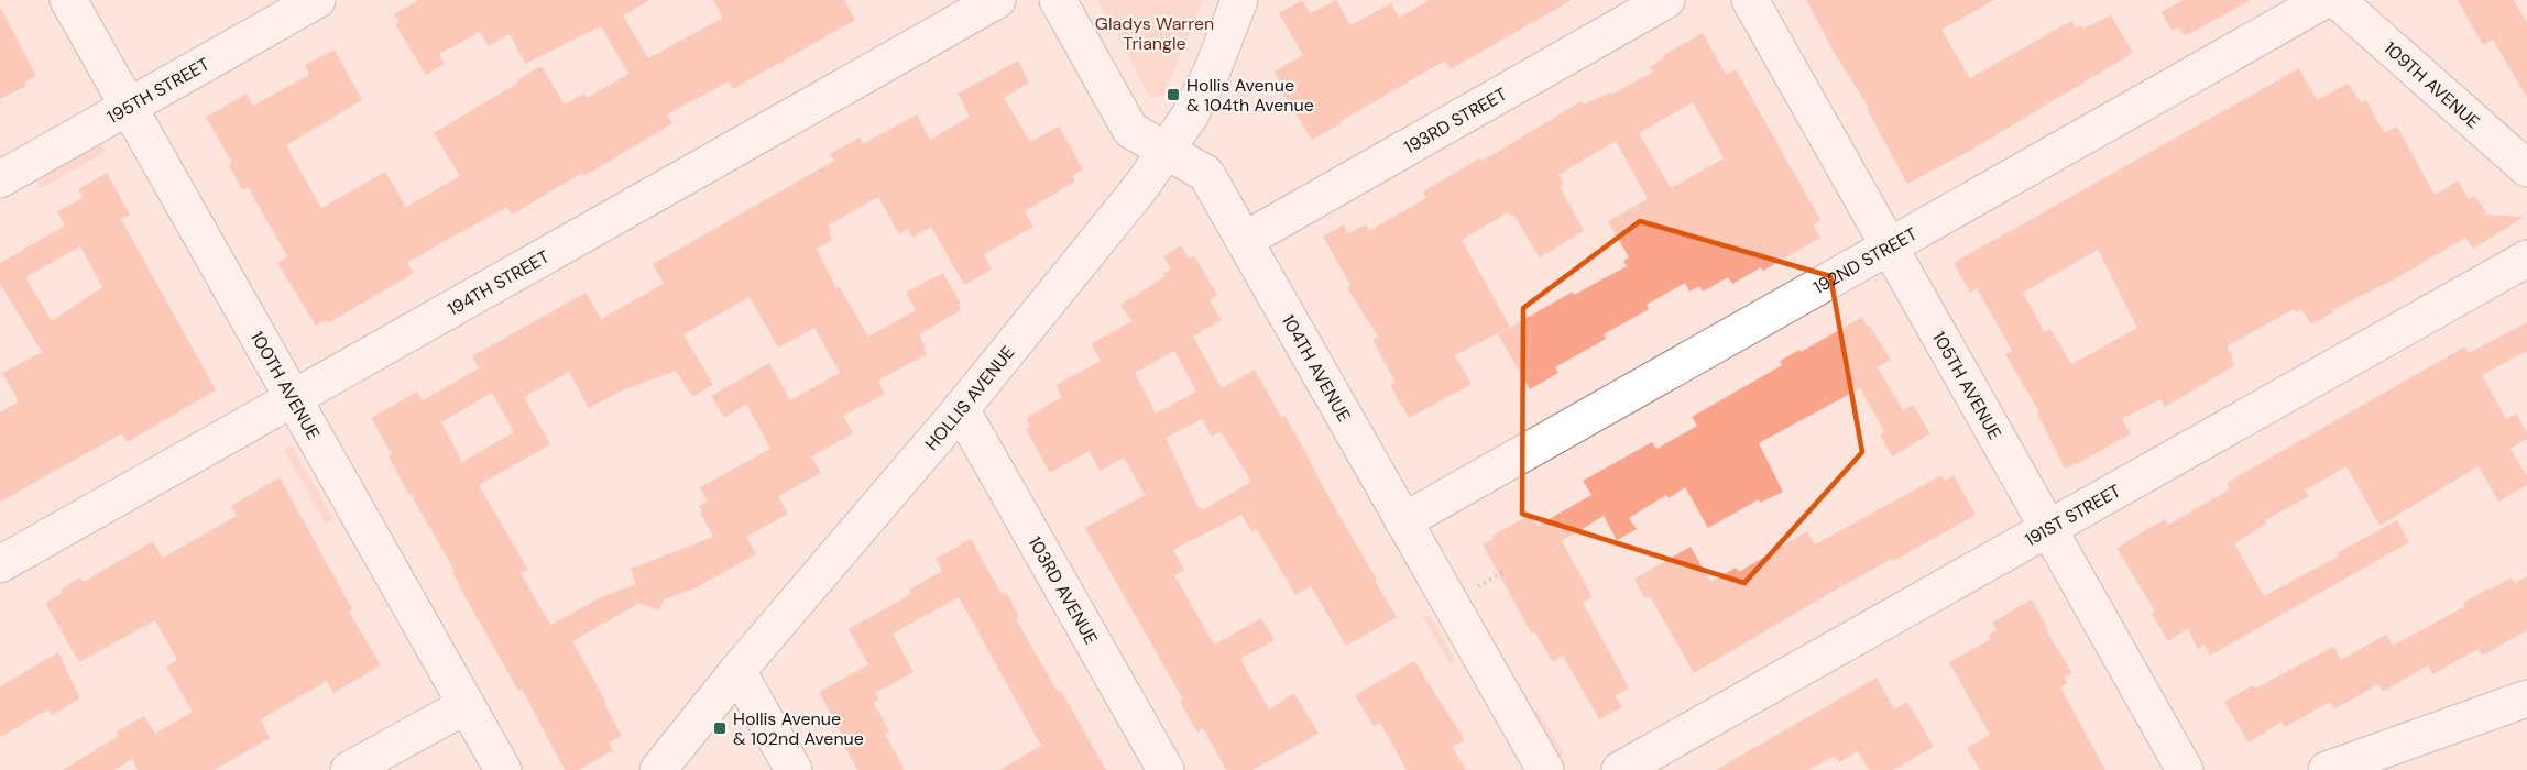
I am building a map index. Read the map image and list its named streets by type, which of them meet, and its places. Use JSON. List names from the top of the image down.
{
  "streets": {
    "street": [
      "109TH AVENUE",
      "195TH STREET",
      "193RD STREET",
      "192ND STREET",
      "194TH STREET",
      "104TH AVENUE",
      "100TH AVENUE",
      "105TH AVENUE",
      "HOLLIS AVENUE",
      "191ST STREET",
      "103RD AVENUE"
    ]
  },
  "crossings": [
    ["195TH STREET", "100TH AVENUE"],
    ["193RD STREET", "104TH AVENUE"],
    ["192ND STREET", "104TH AVENUE"],
    ["192ND STREET", "105TH AVENUE"],
    ["194TH STREET", "100TH AVENUE"],
    ["104TH AVENUE", "HOLLIS AVENUE"],
    ["105TH AVENUE", "191ST STREET"],
    ["HOLLIS AVENUE", "103RD AVENUE"]
  ],
  "parks": ["Gladys Warren Triangle"],
  "places": {
    "transit": ["Hollis Avenue & 104th Avenue", "Hollis Avenue & 102nd Avenue"]
  }
}
